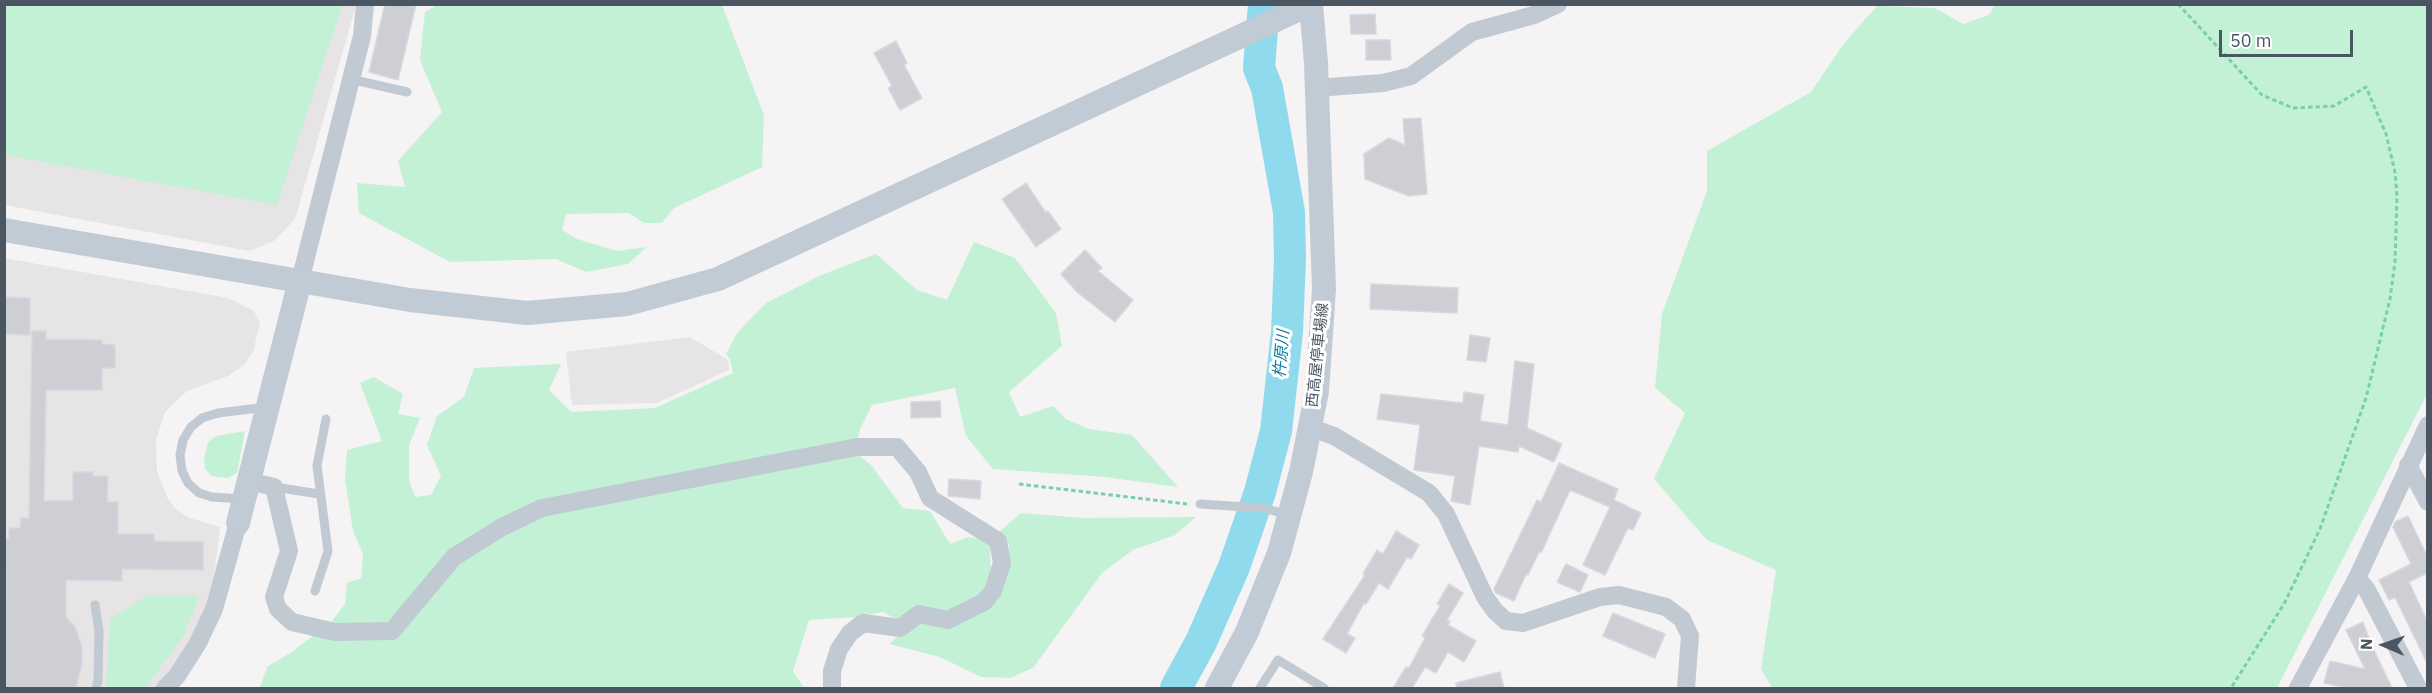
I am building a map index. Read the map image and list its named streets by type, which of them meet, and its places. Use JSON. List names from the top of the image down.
{
  "streets": {
    "street": ["西高屋停車場線"]
  },
  "water": ["杵原川"],
  "scale_bar": "50 m",
  "north": "left"
}
